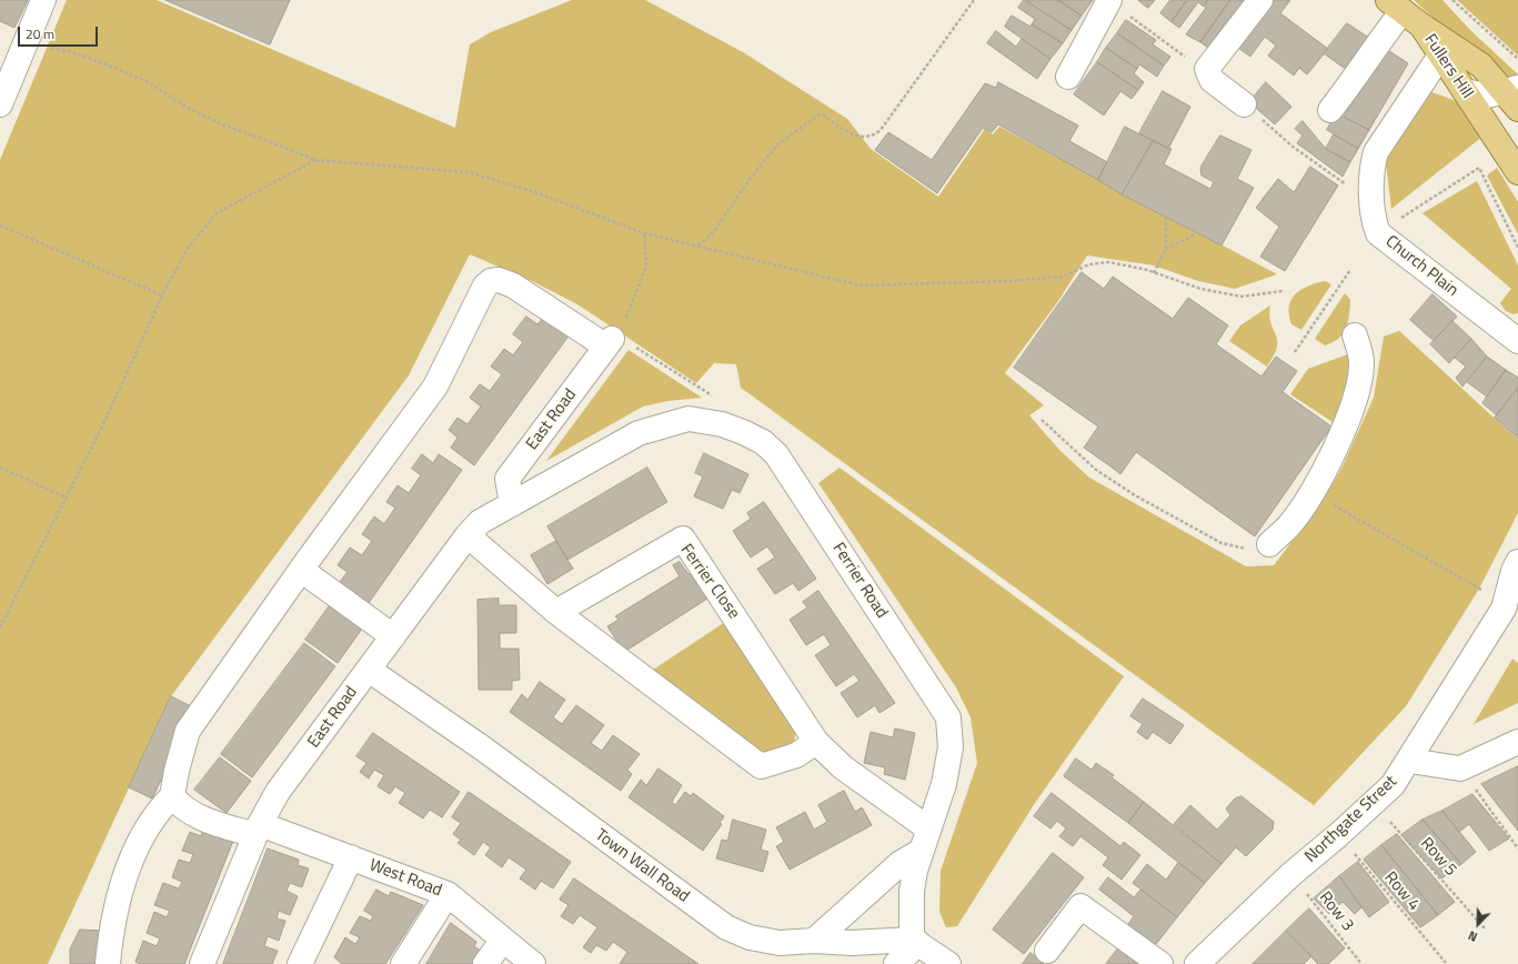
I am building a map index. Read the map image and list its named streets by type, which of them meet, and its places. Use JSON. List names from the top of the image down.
{
  "streets": {
    "main road": ["Fullers Hill"],
    "street": [
      "Church Plain",
      "East Road",
      "Ferrier Road",
      "Ferrier Close",
      "Northgate Street",
      "Town Wall Road",
      "West Road"
    ],
    "path": ["Row 5", "Row 4", "Row 3"]
  },
  "crossings": [
    ["Fullers Hill", "Church Plain"],
    ["East Road", "Ferrier Road"],
    ["East Road", "Town Wall Road"],
    ["East Road", "West Road"],
    ["Ferrier Road", "Ferrier Close"],
    ["Ferrier Road", "Town Wall Road"],
    ["Northgate Street", "Row 5"],
    ["Northgate Street", "Row 4"],
    ["Northgate Street", "Row 3"]
  ],
  "scale_bar": "20 m",
  "north": "bottom left"
}
